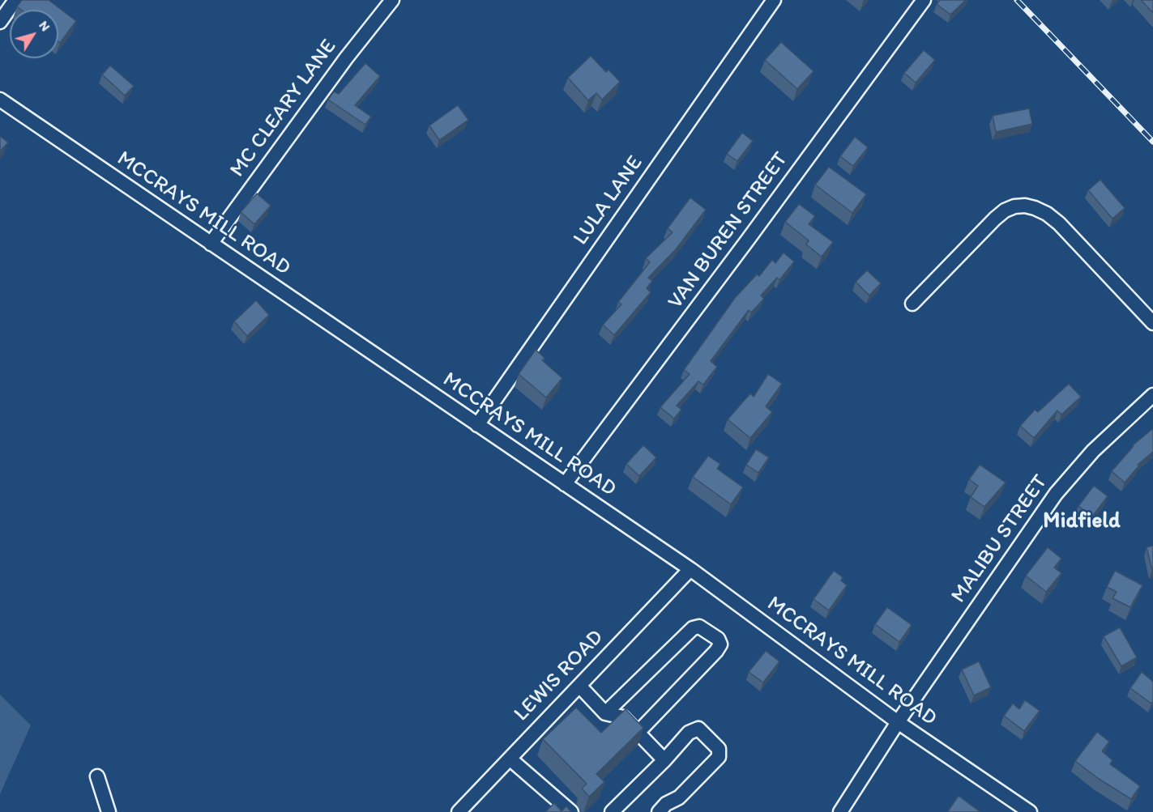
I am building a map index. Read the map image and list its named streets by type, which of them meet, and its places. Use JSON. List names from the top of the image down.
{
  "streets": {
    "street": [
      "MC CLEARY LANE",
      "LULA LANE",
      "MCCRAYS MILL ROAD",
      "VAN BUREN STREET",
      "MALIBU STREET",
      "LEWIS ROAD"
    ]
  },
  "crossings": [
    ["MC CLEARY LANE", "MCCRAYS MILL ROAD"],
    ["LULA LANE", "MCCRAYS MILL ROAD"],
    ["MCCRAYS MILL ROAD", "VAN BUREN STREET"],
    ["MCCRAYS MILL ROAD", "MALIBU STREET"],
    ["MCCRAYS MILL ROAD", "LEWIS ROAD"]
  ],
  "districts": ["Midfield"],
  "north": "top right"
}
